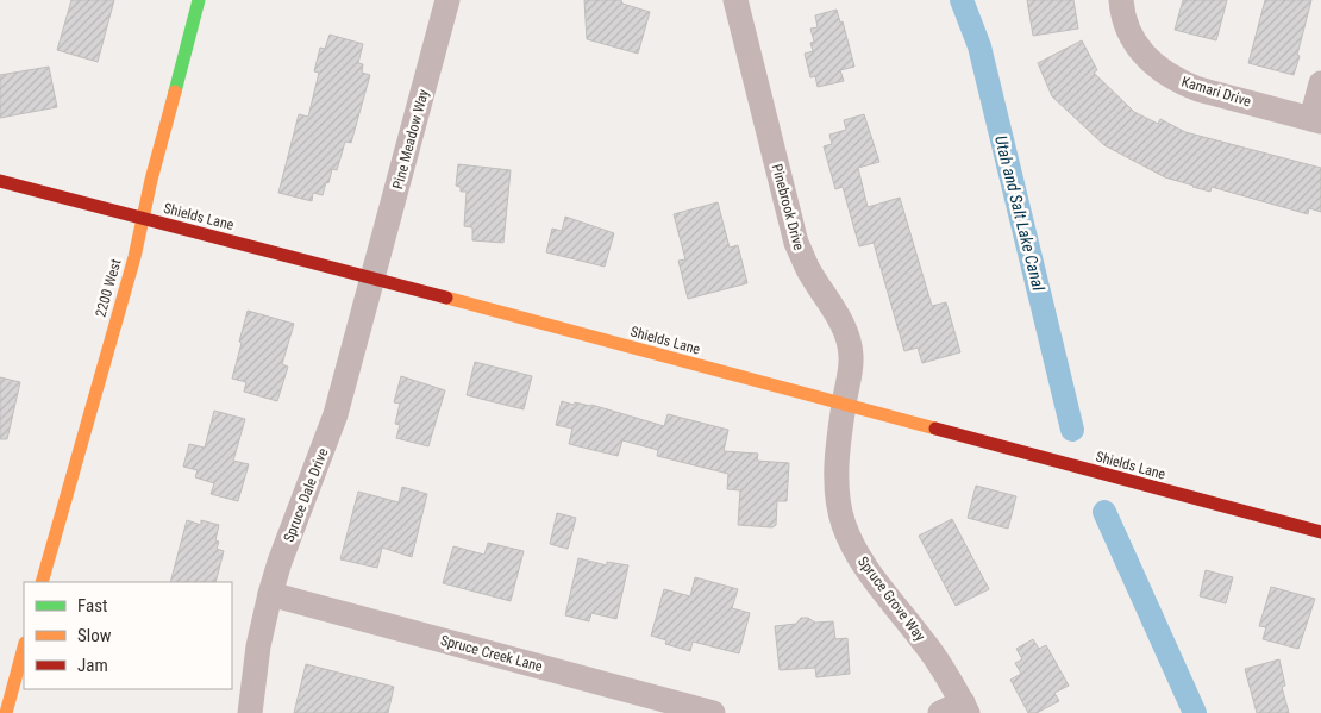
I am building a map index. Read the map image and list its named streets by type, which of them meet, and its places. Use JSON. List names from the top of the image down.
{
  "streets": {
    "main road": ["Shields Lane", "2200 West"],
    "street": [
      "Kamari Drive",
      "Pine Meadow Way",
      "Pinebrook Drive",
      "Spruce Dale Drive",
      "Spruce Grove Way",
      "Spruce Creek Lane"
    ]
  },
  "crossings": [
    ["Pine Meadow Way", "Shields Lane"],
    ["Pine Meadow Way", "Spruce Dale Drive"],
    ["Pinebrook Drive", "Shields Lane"],
    ["Pinebrook Drive", "Spruce Grove Way"],
    ["Shields Lane", "2200 West"],
    ["Shields Lane", "Spruce Dale Drive"],
    ["Shields Lane", "Spruce Grove Way"],
    ["Spruce Dale Drive", "Spruce Creek Lane"]
  ],
  "water": ["Utah and Salt Lake Canal"],
  "legend": ["Fast", "Slow", "Jam"]
}
